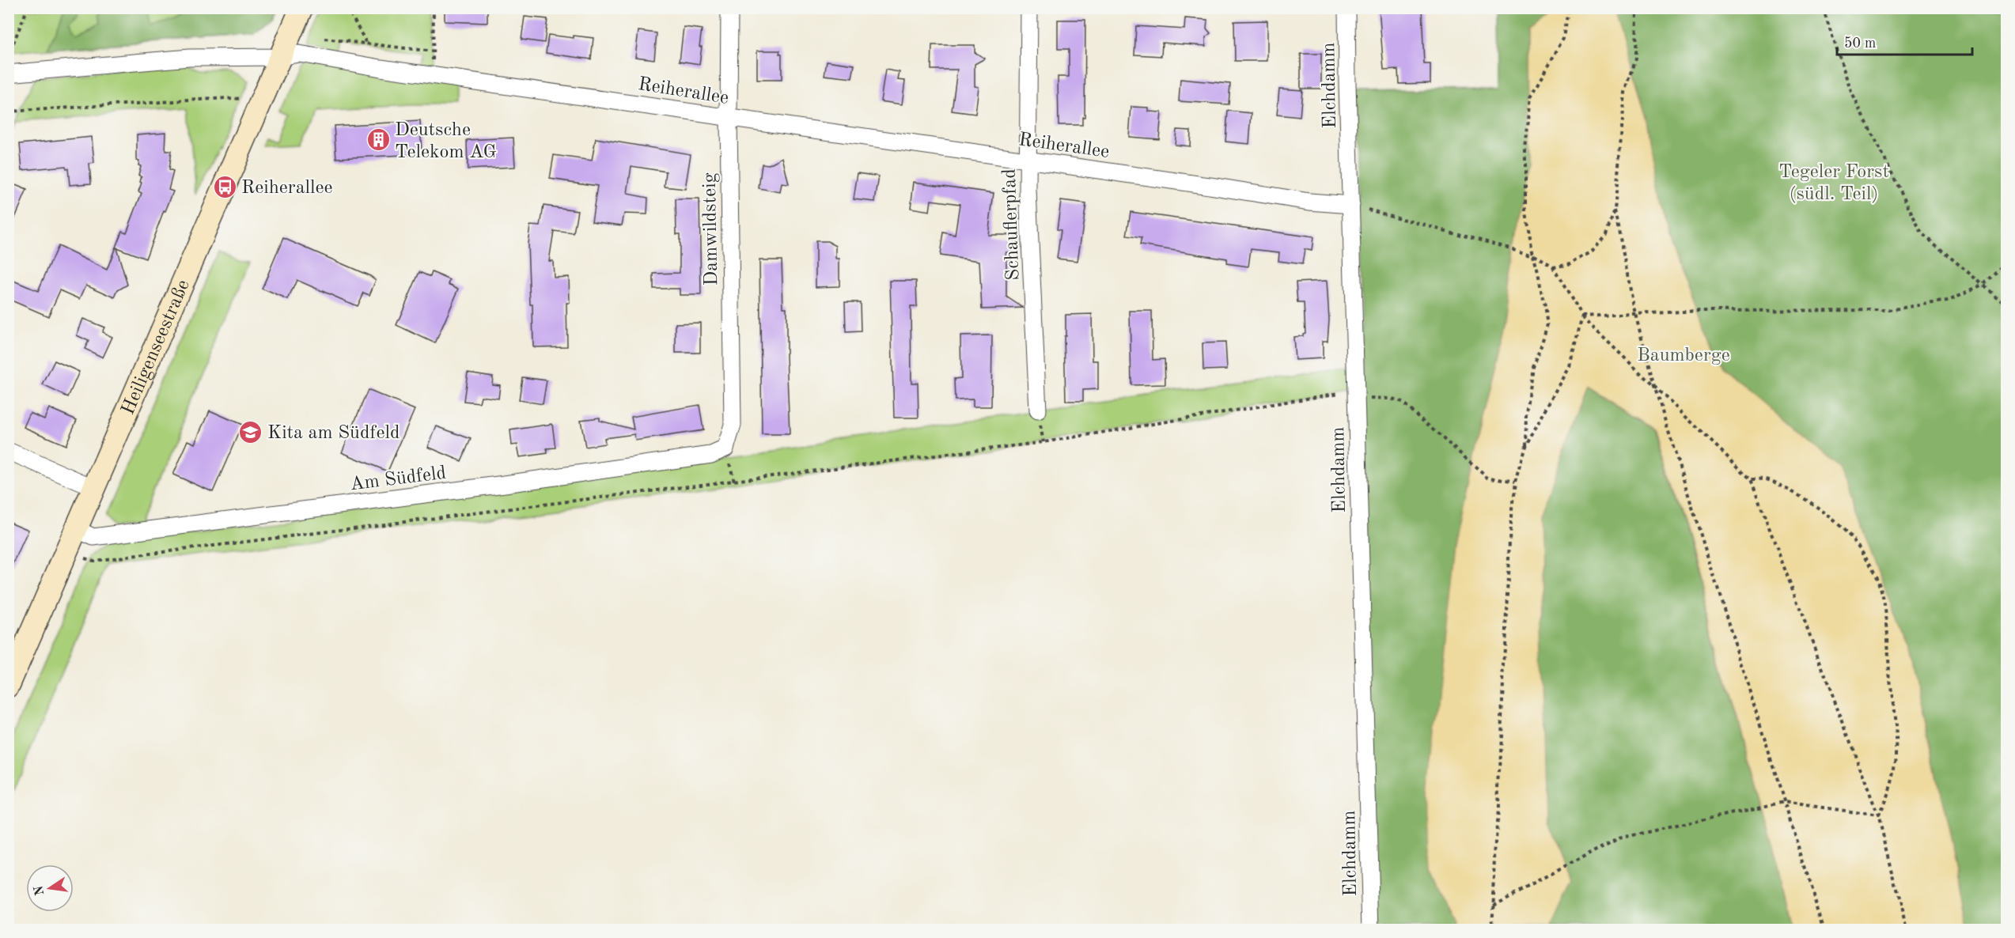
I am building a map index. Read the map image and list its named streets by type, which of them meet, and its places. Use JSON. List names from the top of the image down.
{
  "streets": {
    "main road": ["Heiligenseestraße"],
    "street": [
      "Elchdamm",
      "Reiherallee",
      "Schauflerpfad",
      "Damwildsteig",
      "Am Südfeld"
    ]
  },
  "crossings": [
    ["Elchdamm", "Reiherallee"],
    ["Reiherallee", "Schauflerpfad"],
    ["Reiherallee", "Damwildsteig"],
    ["Reiherallee", "Heiligenseestraße"],
    ["Damwildsteig", "Am Südfeld"],
    ["Heiligenseestraße", "Am Südfeld"]
  ],
  "parks": ["Tegeler Forst (südl. Teil)", "Baumberge"],
  "places": {
    "building": ["Deutsche Telekom AG"],
    "bus stop": ["Reiherallee"],
    "school or university": ["Kita am Südfeld"]
  },
  "scale_bar": "50 m",
  "north": "left"
}
